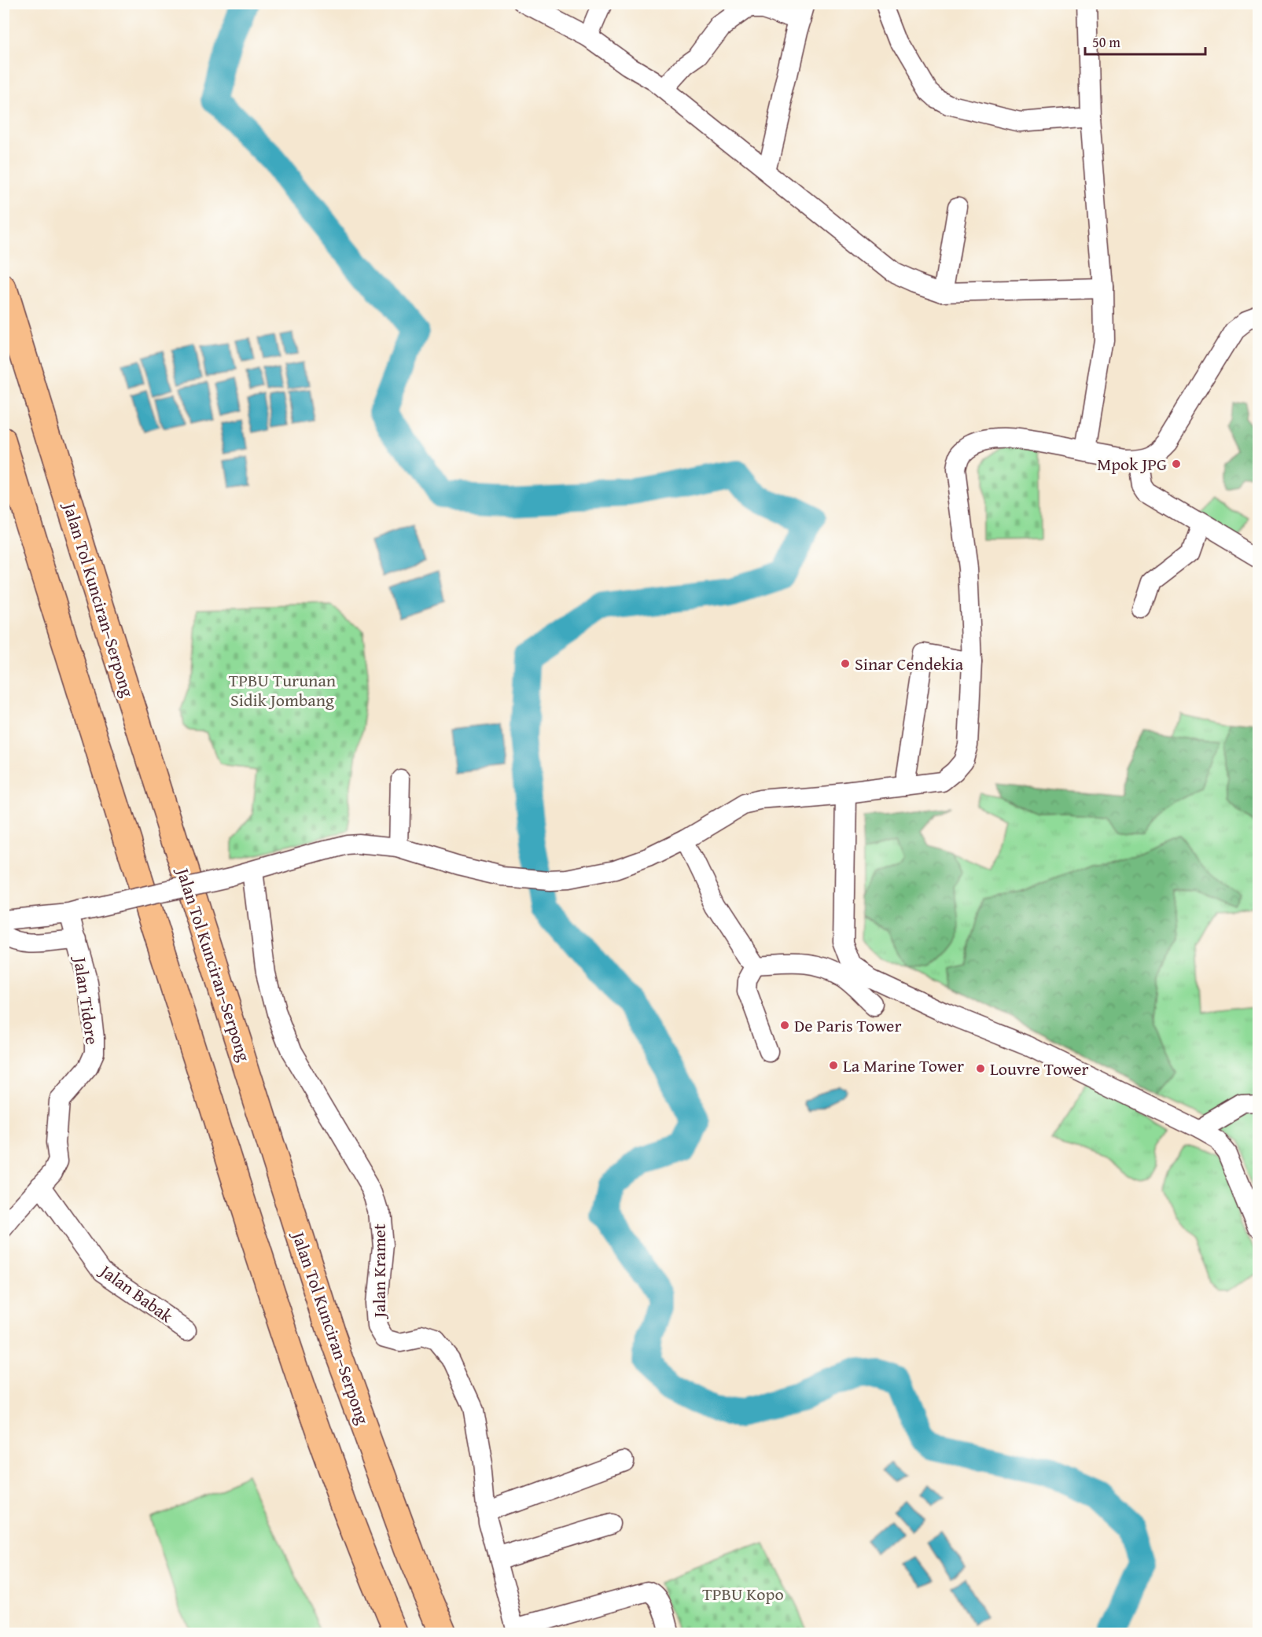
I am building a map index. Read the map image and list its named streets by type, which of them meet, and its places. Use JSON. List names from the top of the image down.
{
  "streets": {
    "highway": ["Jalan Tol Kunciran–Serpong"],
    "street": ["Jalan Tidore", "Jalan Kramet", "Jalan Babak"]
  },
  "crossings": [
    ["Jalan Tidore", "Jalan Babak"]
  ],
  "parks": ["TPBU Turunan Sidik Jombang", "TPBU Kopo"],
  "places": [
    "Mpok JPG",
    "Sinar Cendekia",
    "De Paris Tower",
    "La Marine Tower",
    "Louvre Tower"
  ],
  "scale_bar": "50 m"
}
